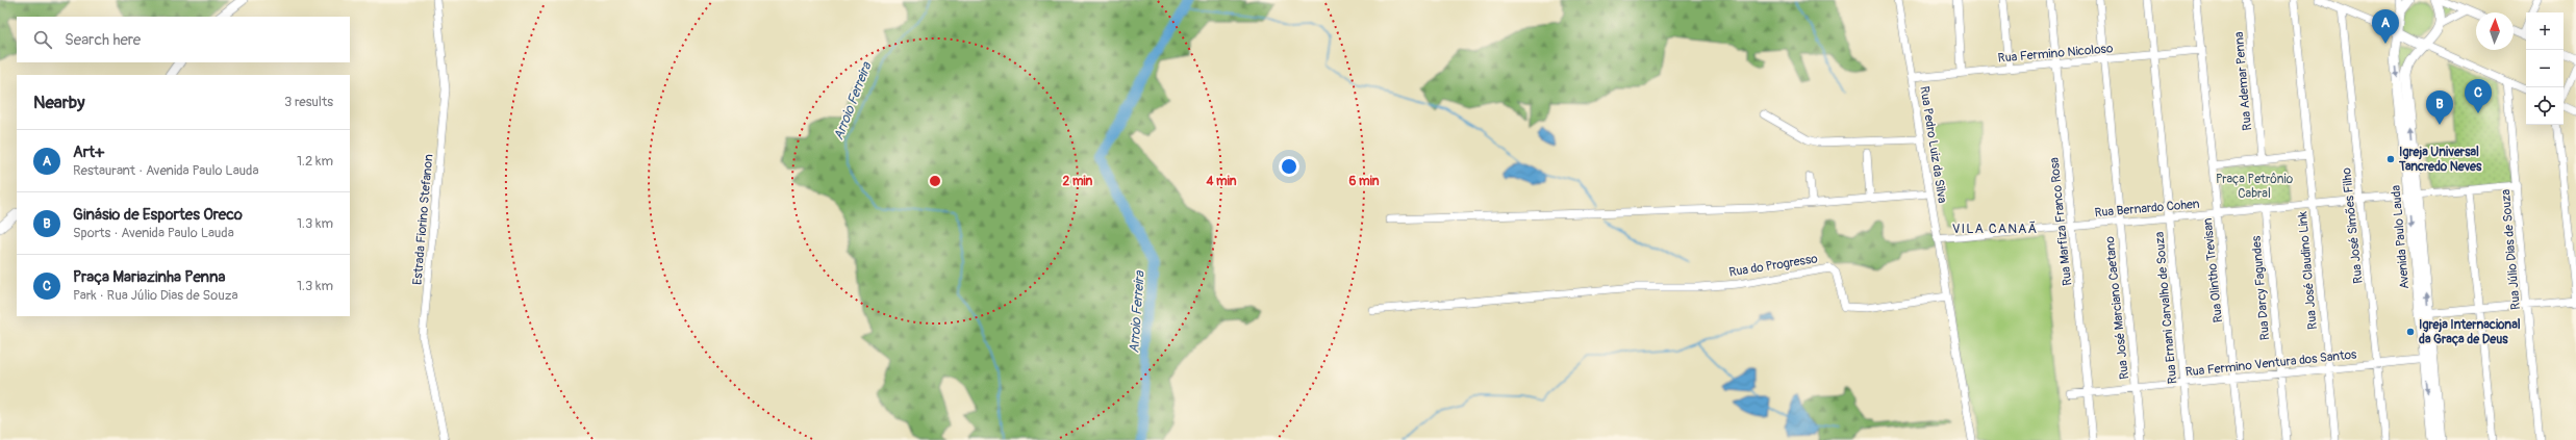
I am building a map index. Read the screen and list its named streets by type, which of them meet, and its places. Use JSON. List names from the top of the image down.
{
  "streets": {
    "main road": ["Avenida Paulo Lauda"],
    "street": [
      "Rua Fermino Nicoloso",
      "Rua Ademar Penna",
      "Rua Pedro Luiz da Silva",
      "Rua Bernardo Cohen",
      "Estrada Fiorino Stefanon",
      "Rua Marfiza Franco Rosa",
      "Rua José Simões Filho",
      "Rua Júlio Dias de Souza",
      "Rua do Progresso",
      "Rua Olintho Trevisan",
      "Rua José Claudino Link",
      "Rua Darcy Fagundes",
      "Rua José Marciano Caetano",
      "Rua Ernani Carvalho de Souza",
      "Rua Fermino Ventura dos Santos"
    ]
  },
  "crossings": [
    ["Rua Fermino Nicoloso", "Rua Pedro Luiz da Silva"],
    ["Rua Fermino Nicoloso", "Rua Marfiza Franco Rosa"],
    ["Rua Fermino Nicoloso", "Rua Olintho Trevisan"],
    ["Rua Fermino Nicoloso", "Rua José Marciano Caetano"],
    ["Rua Fermino Nicoloso", "Rua Ernani Carvalho de Souza"],
    ["Rua Pedro Luiz da Silva", "Rua Bernardo Cohen"],
    ["Rua Pedro Luiz da Silva", "Rua do Progresso"],
    ["Rua Bernardo Cohen", "Rua Marfiza Franco Rosa"],
    ["Rua Bernardo Cohen", "Rua José Simões Filho"],
    ["Rua Bernardo Cohen", "Avenida Paulo Lauda"],
    ["Rua Bernardo Cohen", "Rua Júlio Dias de Souza"],
    ["Rua Bernardo Cohen", "Rua Olintho Trevisan"],
    ["Rua Bernardo Cohen", "Rua José Claudino Link"],
    ["Rua Bernardo Cohen", "Rua Darcy Fagundes"],
    ["Rua Bernardo Cohen", "Rua José Marciano Caetano"],
    ["Rua Bernardo Cohen", "Rua Ernani Carvalho de Souza"],
    ["Rua Marfiza Franco Rosa", "Rua Fermino Ventura dos Santos"],
    ["Rua José Simões Filho", "Rua Fermino Ventura dos Santos"],
    ["Avenida Paulo Lauda", "Rua Fermino Ventura dos Santos"],
    ["Rua Olintho Trevisan", "Rua Fermino Ventura dos Santos"],
    ["Rua José Claudino Link", "Rua Fermino Ventura dos Santos"],
    ["Rua Darcy Fagundes", "Rua Fermino Ventura dos Santos"],
    ["Rua José Marciano Caetano", "Rua Fermino Ventura dos Santos"],
    ["Rua Ernani Carvalho de Souza", "Rua Fermino Ventura dos Santos"]
  ],
  "districts": ["VILA CANAÃ"],
  "water": ["Arroio Ferreira"],
  "parks": ["Praça Petrônio Cabral"],
  "places": ["Igreja Universal Tancredo Neves", "Igreja Internacional da Graça de Deus"],
  "north": "top",
  "page": {
    "pins": ["A", "C", "B"],
    "map_buttons": ["+", "−"],
    "search": "Search here",
    "heading": ["Nearby", "3 results"],
    "list": [
      {
        "mark": "A",
        "name": "Art+",
        "note": "Restaurant · Avenida Paulo Lauda",
        "value": "1.2 km"
      },
      {
        "mark": "B",
        "name": "Ginásio de Esportes Oreco",
        "note": "Sports · Avenida Paulo Lauda",
        "value": "1.3 km"
      },
      {
        "mark": "C",
        "name": "Praça Mariazinha Penna",
        "note": "Park · Rua Júlio Dias de Souza",
        "value": "1.3 km"
      }
    ]
  },
  "rings": ["2 min", "4 min", "6 min"]
}
